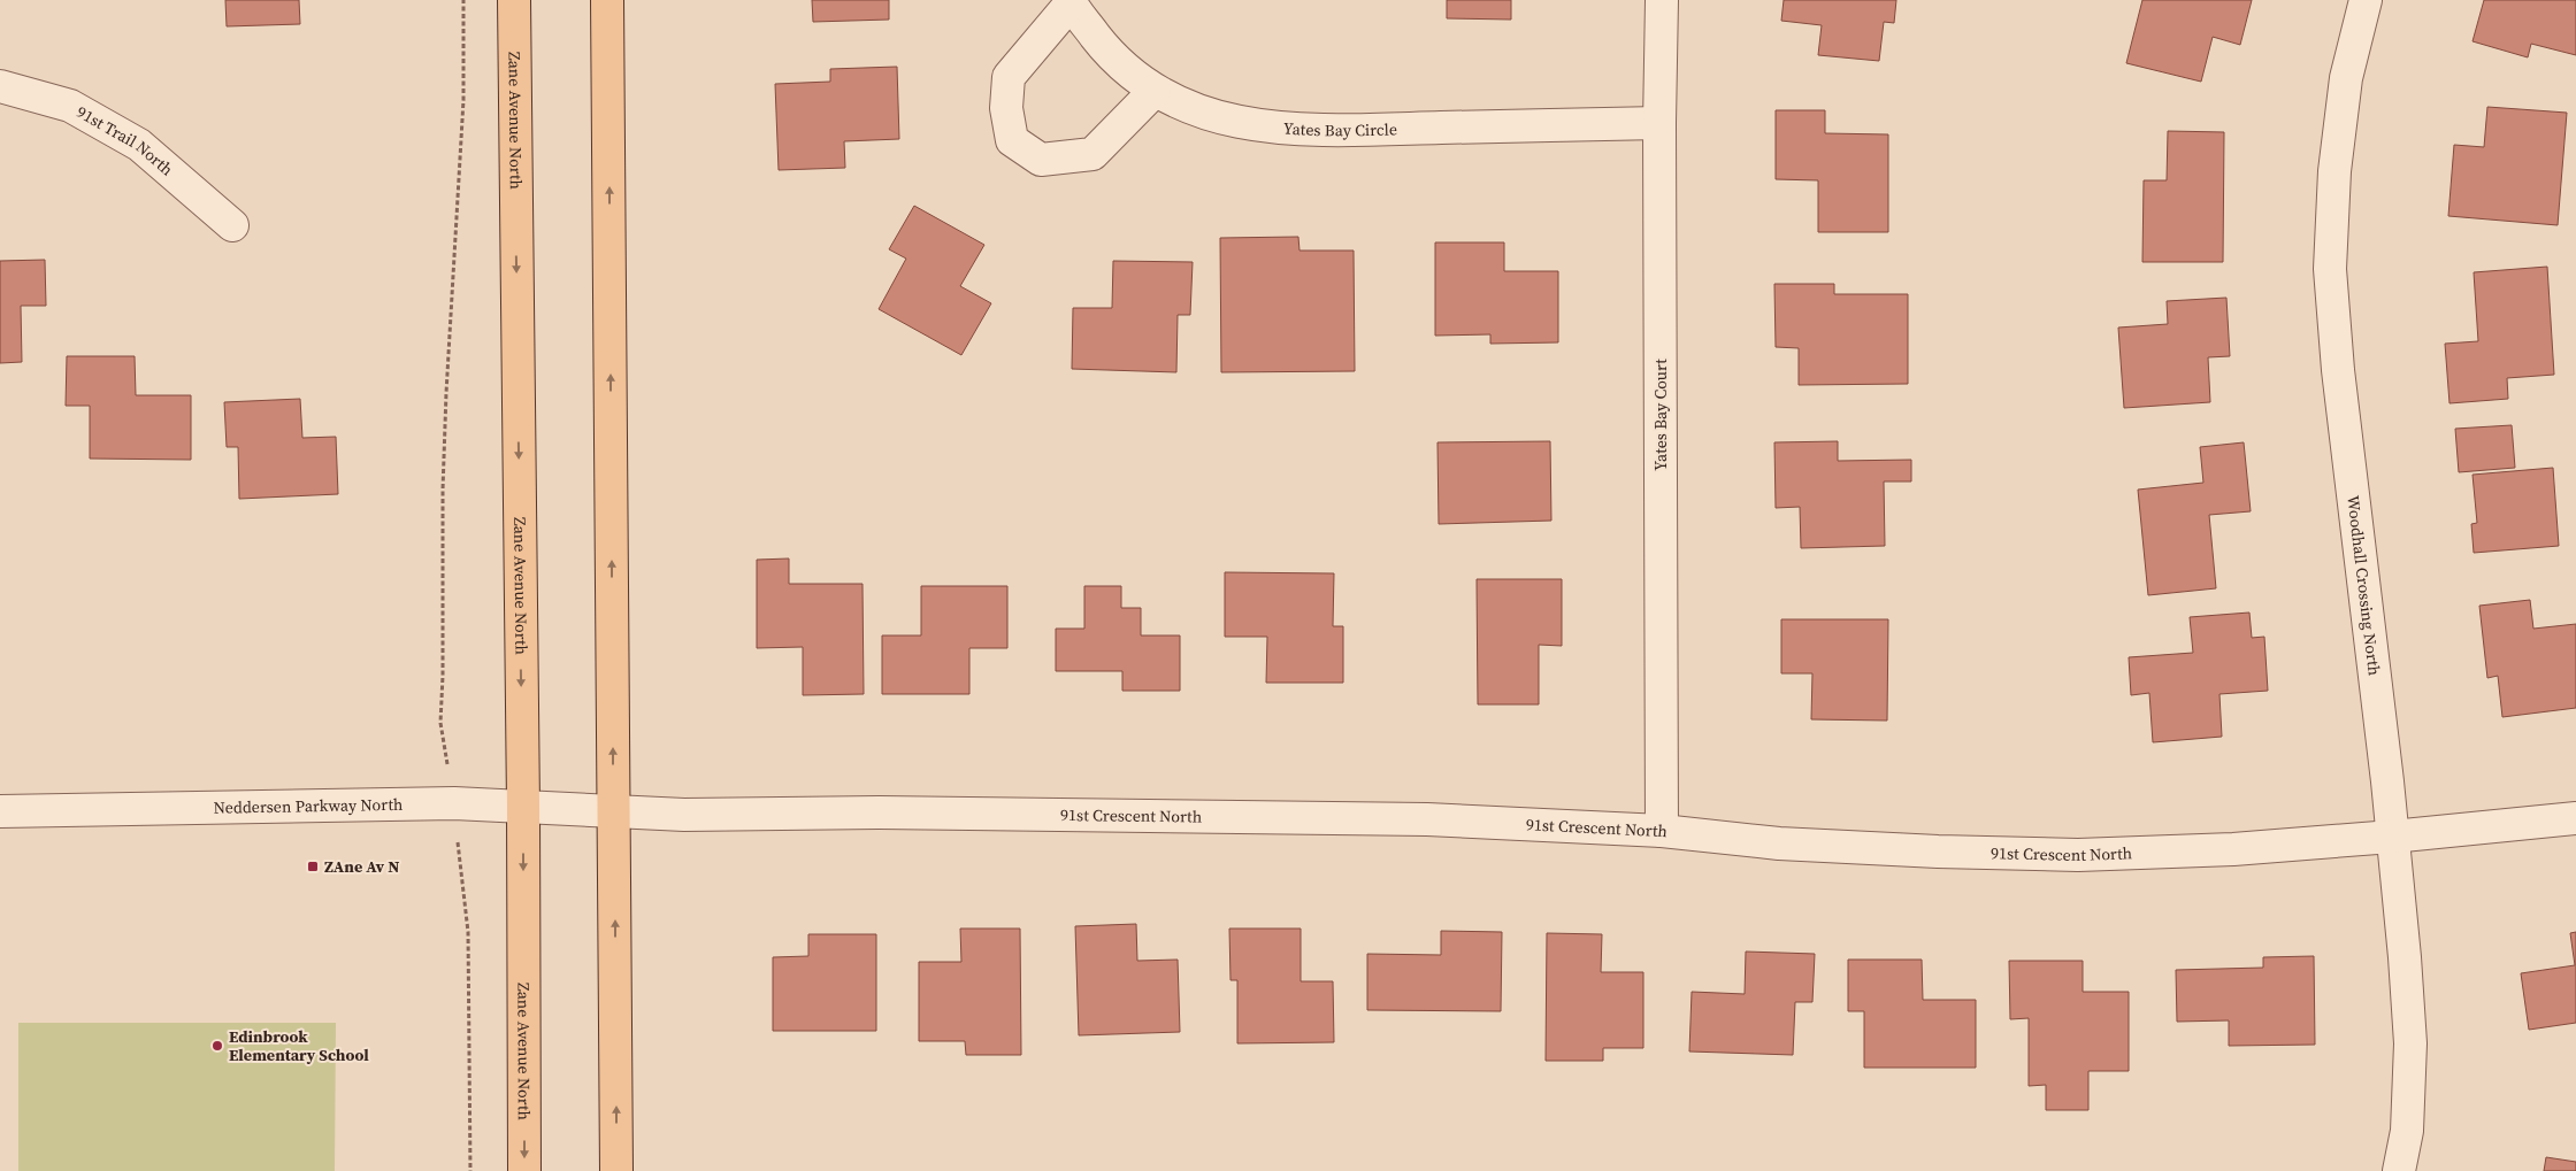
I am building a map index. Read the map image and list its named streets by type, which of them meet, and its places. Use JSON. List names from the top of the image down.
{
  "streets": {
    "main road": ["Zane Avenue North"],
    "street": [
      "Yates Bay Circle",
      "91st Trail North",
      "Yates Bay Court",
      "Woodhall Crossing North",
      "Neddersen Parkway North",
      "91st Crescent North"
    ]
  },
  "crossings": [
    ["Zane Avenue North", "Neddersen Parkway North"],
    ["Yates Bay Circle", "Yates Bay Court"],
    ["Yates Bay Court", "91st Crescent North"],
    ["Woodhall Crossing North", "91st Crescent North"],
    ["Neddersen Parkway North", "91st Crescent North"]
  ],
  "places": {
    "transit": ["ZAne Av N"],
    "other": ["Edinbrook Elementary School"]
  }
}
